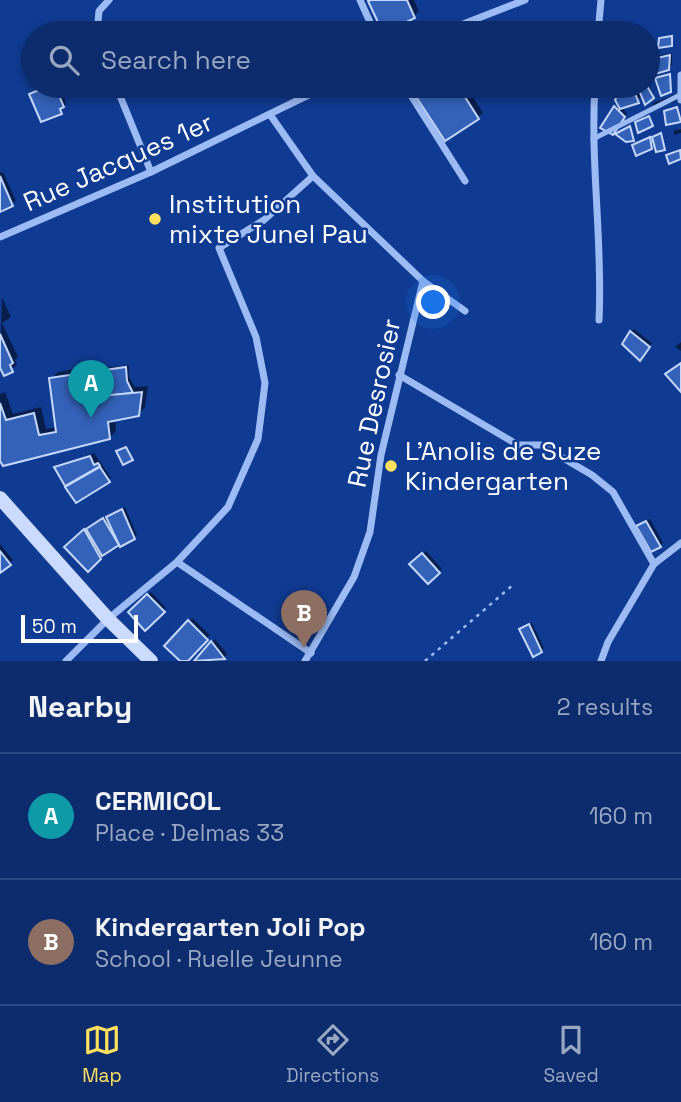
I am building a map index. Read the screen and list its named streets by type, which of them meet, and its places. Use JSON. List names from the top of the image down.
{
  "streets": {
    "street": ["Rue Jacques 1er", "Rue Desrosier"]
  },
  "places": ["Institution mixte Junel Pau", "L'Anolis de Suze Kindergarten"],
  "scale_bar": "50 m",
  "page": {
    "search": "Search here",
    "pins": ["A", "B"],
    "scale": "50 m",
    "heading": ["Nearby", "2 results"],
    "list": [
      {
        "mark": "A",
        "name": "CERMICOL",
        "note": "Place · Delmas 33",
        "value": "160 m"
      },
      {
        "mark": "B",
        "name": "Kindergarten Joli Pop",
        "note": "School · Ruelle Jeunne",
        "value": "160 m"
      }
    ],
    "nav": ["Map", "Directions", "Saved"]
  }
}
